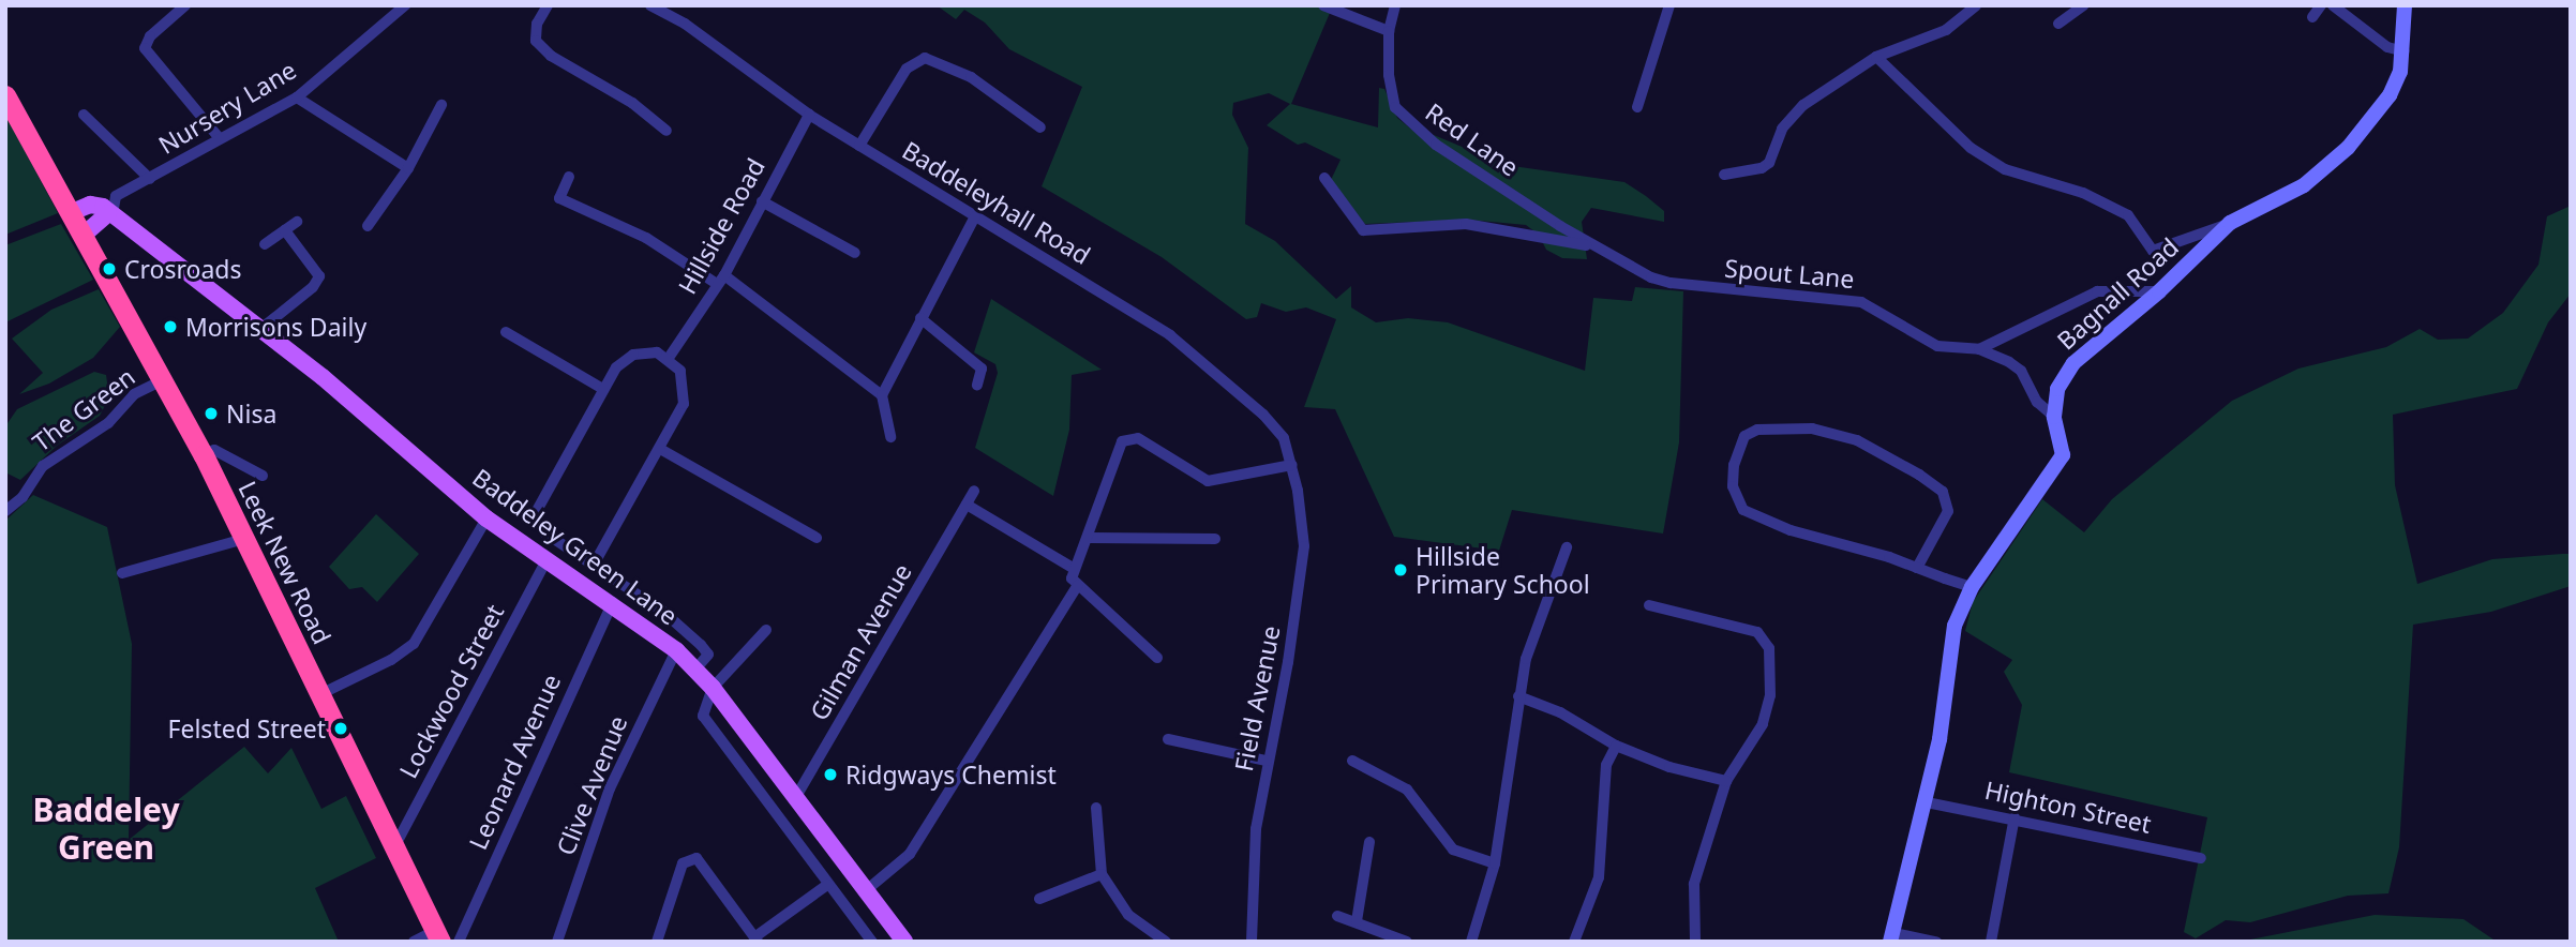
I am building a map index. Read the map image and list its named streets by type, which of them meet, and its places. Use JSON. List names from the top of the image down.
{
  "streets": {
    "highway": ["Leek New Road"],
    "main road": ["Baddeley Green Lane"],
    "street": [
      "Nursery Lane",
      "Red Lane",
      "Baddeleyhall Road",
      "Hillside Road",
      "Spout Lane",
      "Bagnall Road",
      "The Green",
      "Gilman Avenue",
      "Lockwood Street",
      "Field Avenue",
      "Leonard Avenue",
      "Clive Avenue",
      "Highton Street"
    ]
  },
  "crossings": [
    ["Nursery Lane", "Baddeley Green Lane"],
    ["Red Lane", "Spout Lane"],
    ["Baddeleyhall Road", "Hillside Road"],
    ["Baddeleyhall Road", "Field Avenue"],
    ["Spout Lane", "Bagnall Road"],
    ["Bagnall Road", "Highton Street"],
    ["The Green", "Leek New Road"],
    ["Baddeley Green Lane", "Gilman Avenue"],
    ["Baddeley Green Lane", "Lockwood Street"],
    ["Baddeley Green Lane", "Leonard Avenue"],
    ["Baddeley Green Lane", "Clive Avenue"],
    ["Leek New Road", "Lockwood Street"]
  ],
  "districts": ["Baddeley Green"],
  "places": [
    "Crosroads",
    "Morrisons Daily",
    "Nisa",
    "Hillside Primary School",
    "Felsted Street",
    "Ridgways Chemist"
  ]
}
